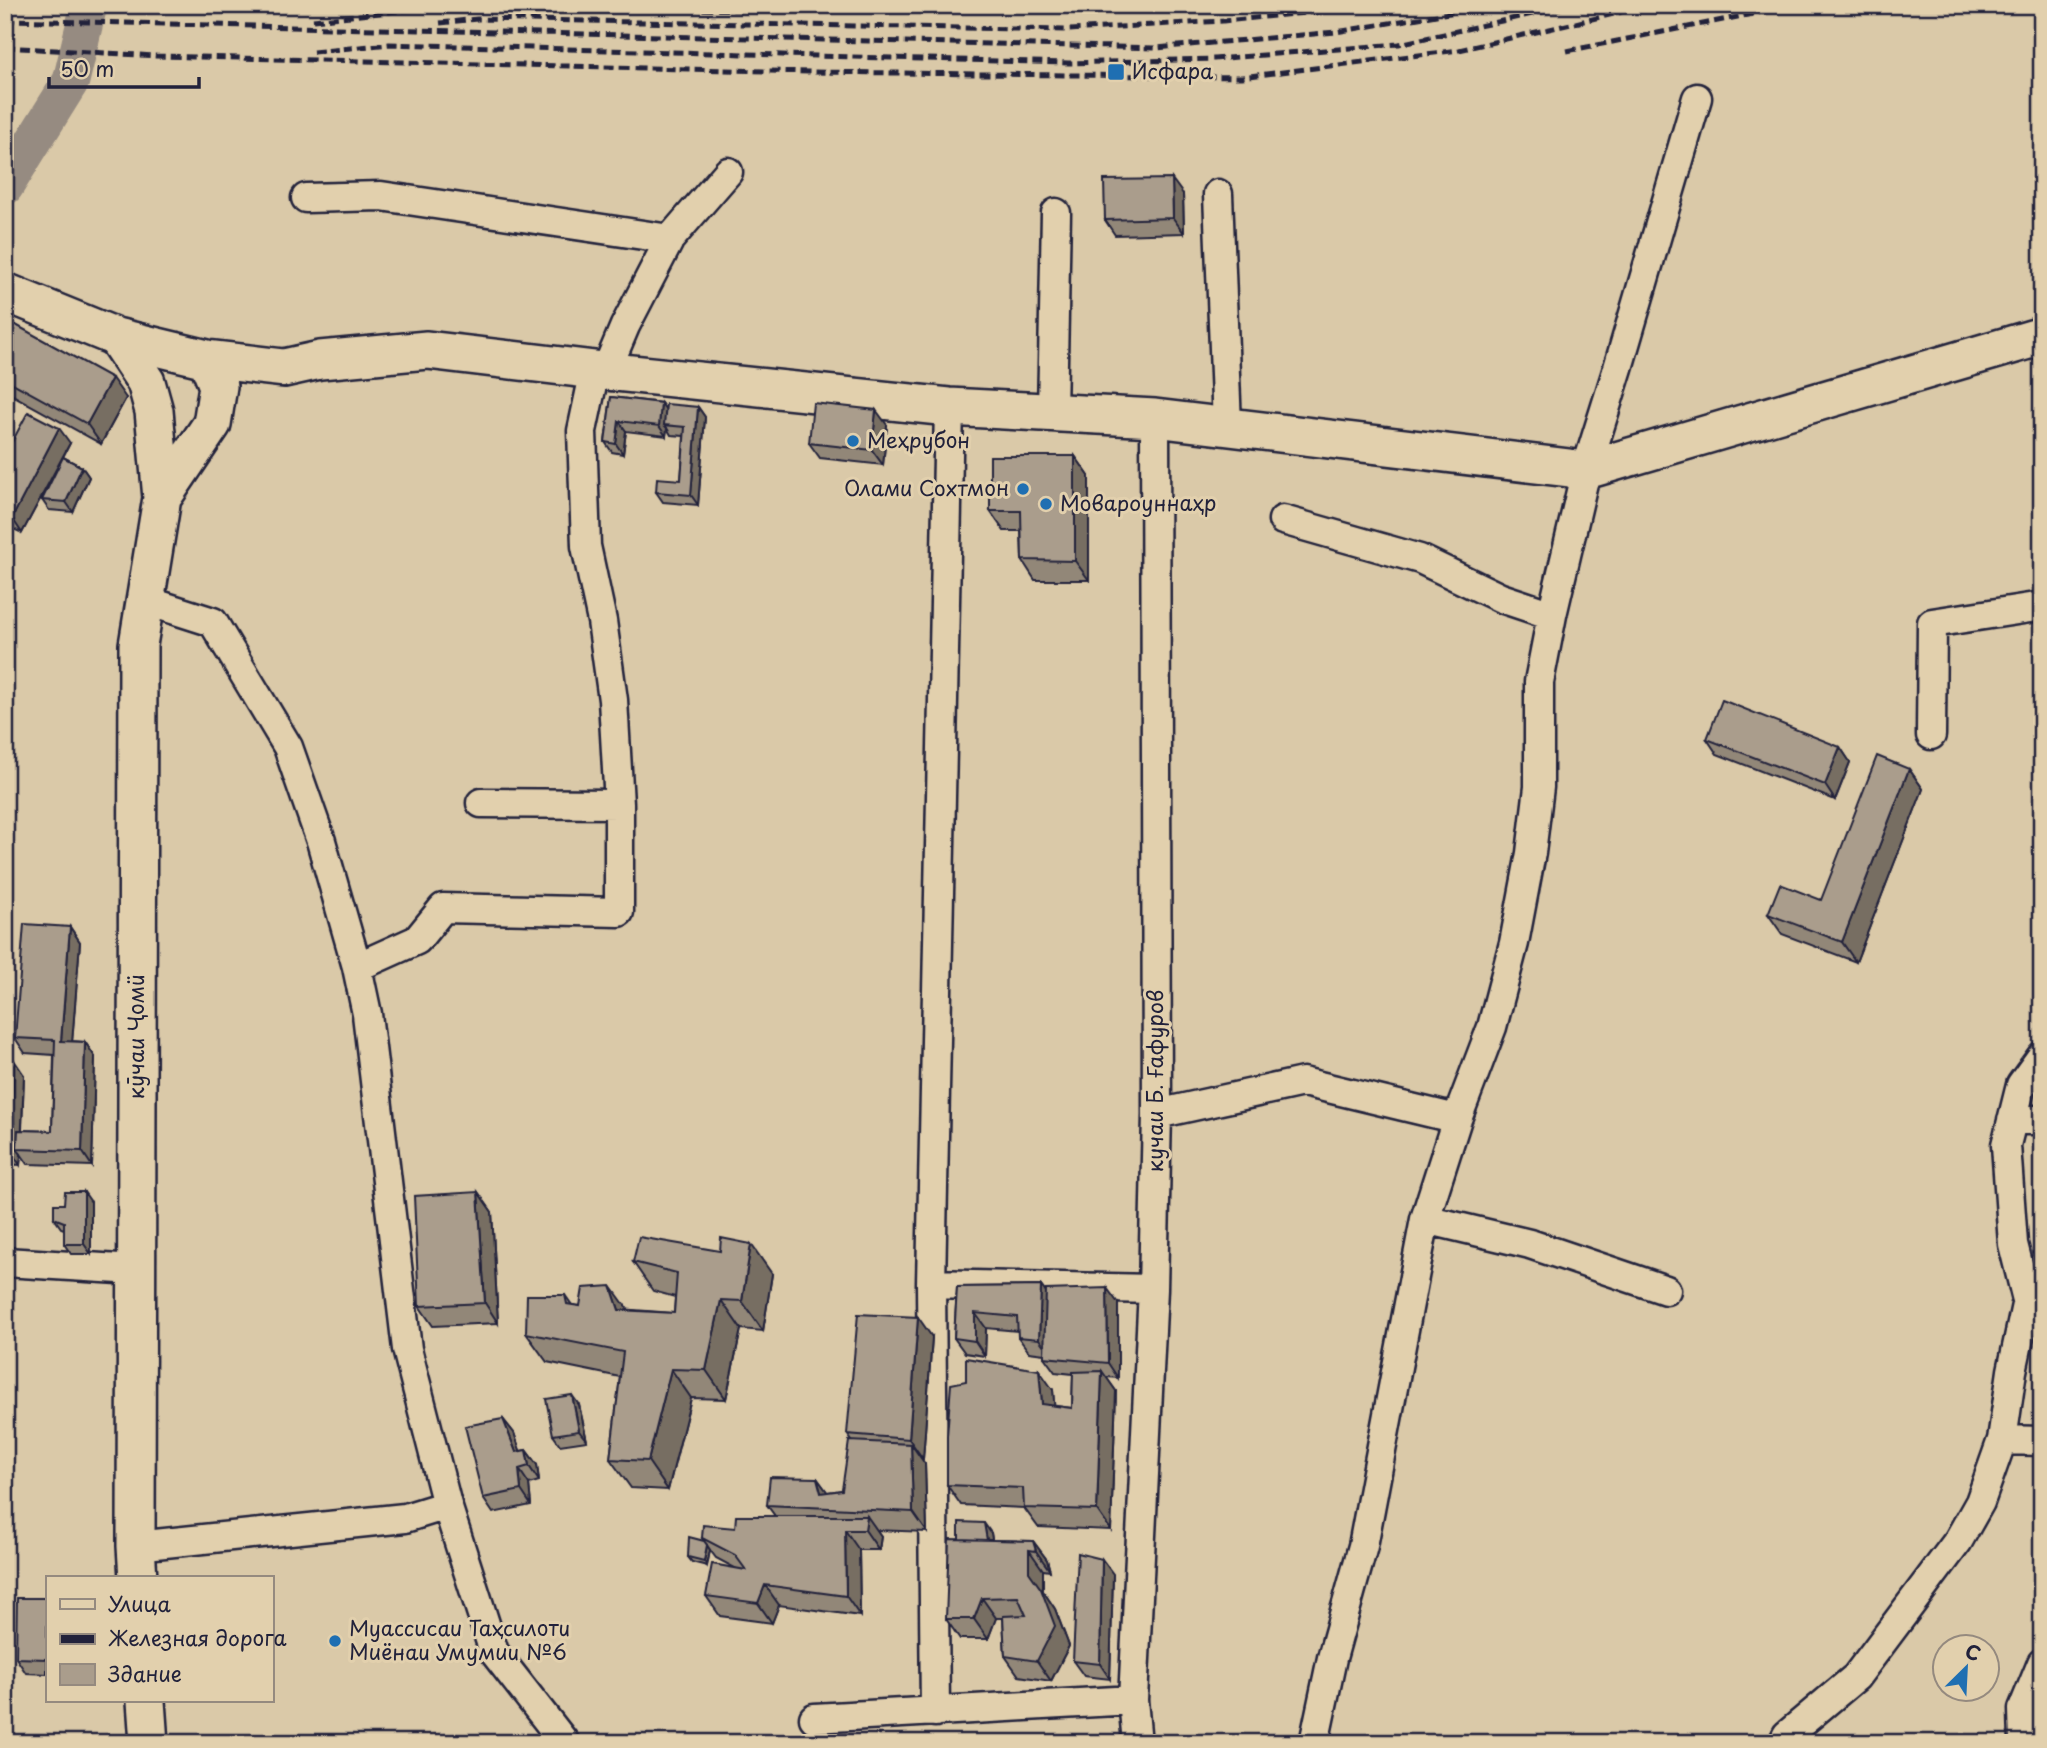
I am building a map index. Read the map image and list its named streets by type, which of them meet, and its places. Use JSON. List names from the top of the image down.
{
  "streets": {
    "main road": ["кӯчаи Ҷомӣ"],
    "street": ["кучаи Б. Ғафуров"]
  },
  "places": {
    "transit": ["Исфара"],
    "other": [
      "Меҳрубон",
      "Олами Сохтмон",
      "Мовароуннаҳр",
      "Муассисаи Таҳсилоти Миёнаи Умумии №6"
    ]
  },
  "legend": ["Улица", "Железная дорога", "Здание"],
  "scale_bar": "50 m",
  "north": "top right"
}
